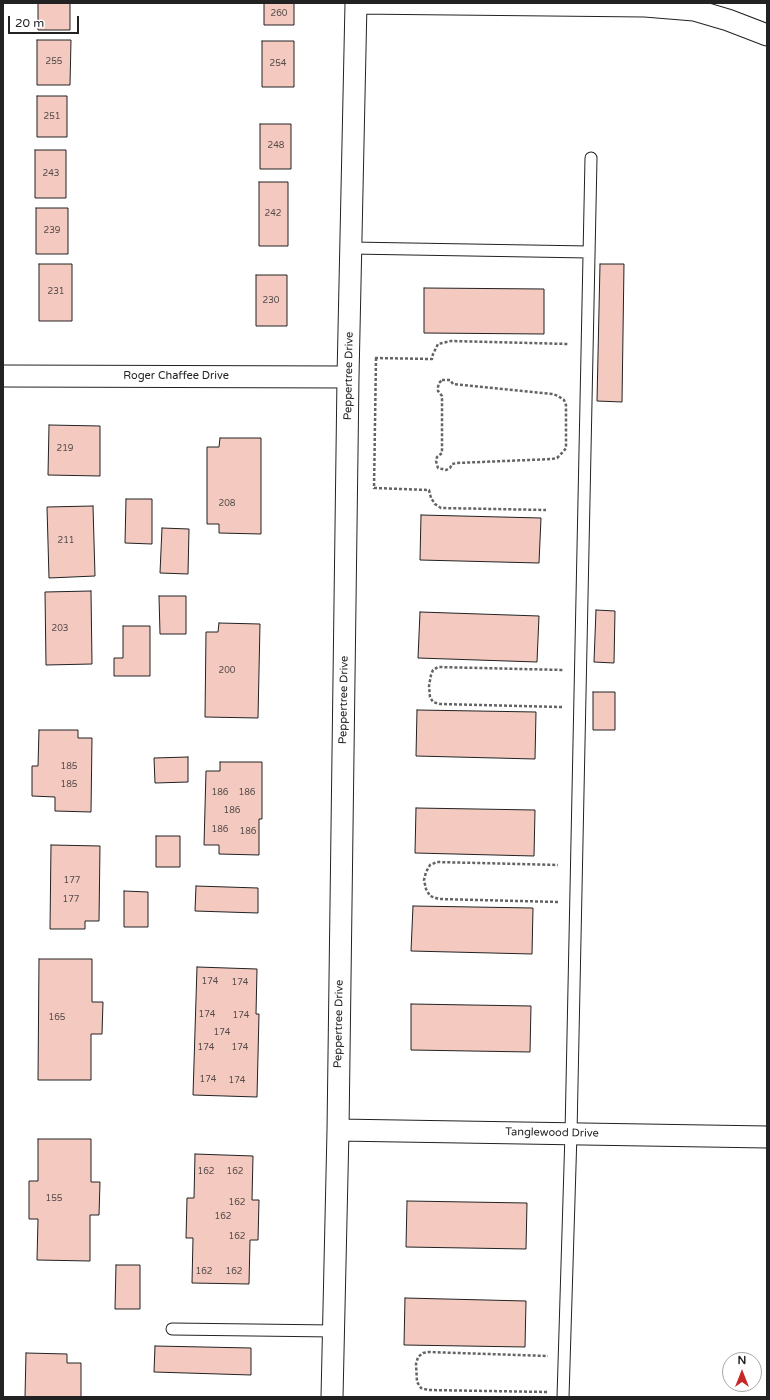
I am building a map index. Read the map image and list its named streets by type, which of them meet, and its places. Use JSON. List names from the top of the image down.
{
  "streets": {
    "street": ["Roger Chaffee Drive", "Peppertree Drive", "Tanglewood Drive"]
  },
  "crossings": [
    ["Roger Chaffee Drive", "Peppertree Drive"],
    ["Peppertree Drive", "Tanglewood Drive"]
  ],
  "house_numbers": [
    "260",
    "255",
    "254",
    "251",
    "248",
    "243",
    "242",
    "239",
    "231",
    "230",
    "219",
    "208",
    "211",
    "203",
    "200",
    "185",
    "185",
    "186",
    "186",
    "186",
    "186",
    "186",
    "177",
    "177",
    "174",
    "174",
    "174",
    "174",
    "165",
    "174",
    "174",
    "174",
    "174",
    "174",
    "162",
    "162",
    "155",
    "162",
    "162",
    "162",
    "162",
    "162"
  ],
  "scale_bar": "20 m",
  "north": "top"
}
